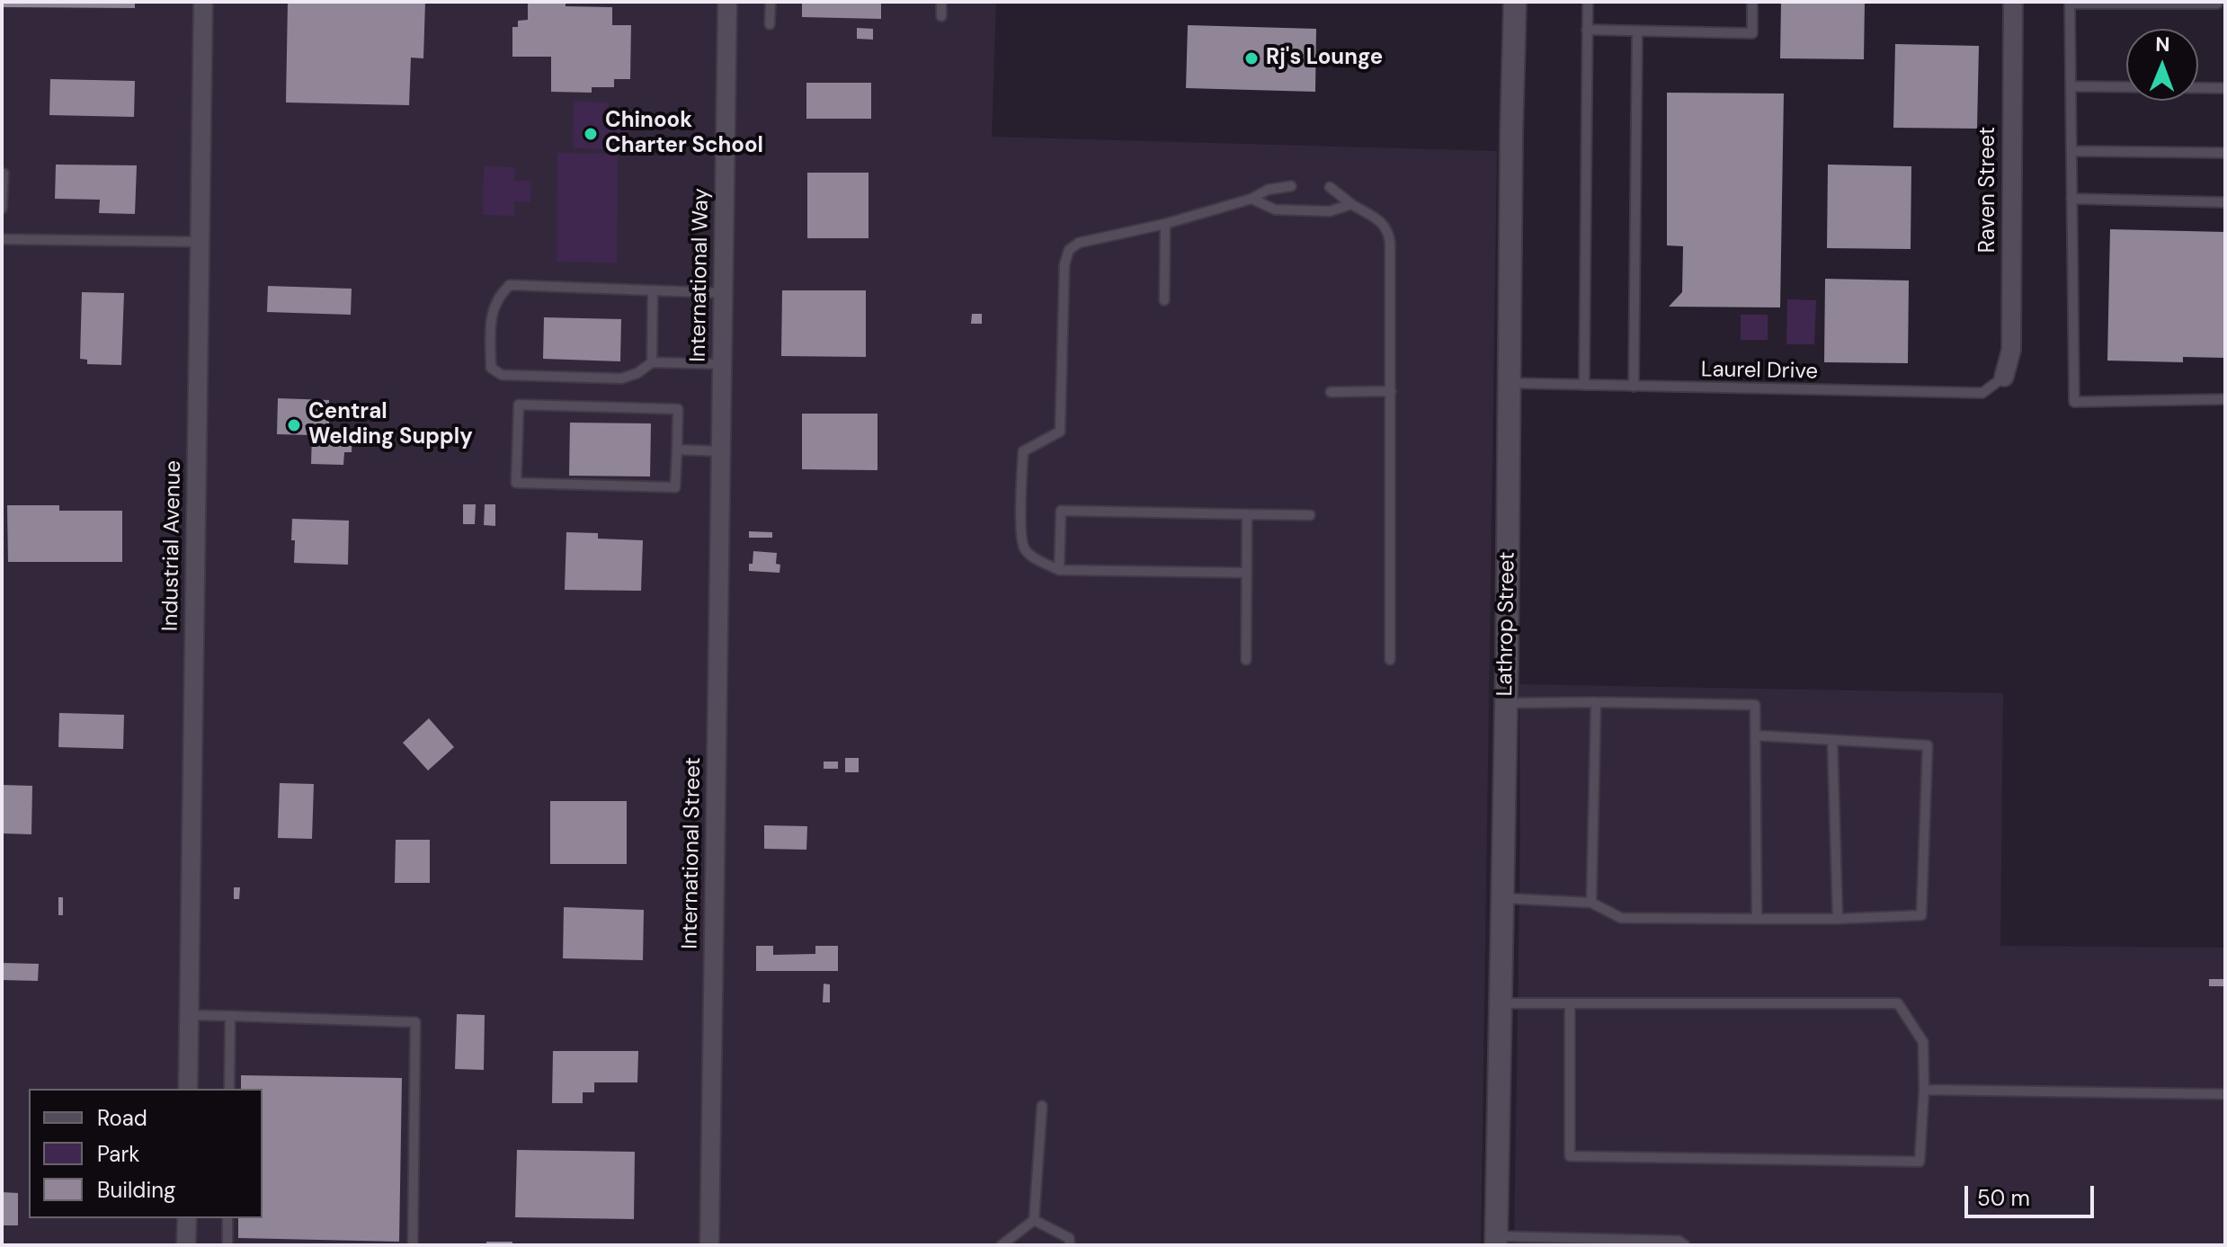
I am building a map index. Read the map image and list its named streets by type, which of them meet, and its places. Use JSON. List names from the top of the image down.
{
  "streets": {
    "main road": ["Lathrop Street"],
    "street": [
      "Raven Street",
      "International Way",
      "Industrial Avenue",
      "International Street"
    ],
    "lane": ["Laurel Drive"]
  },
  "crossings": [
    ["Raven Street", "Laurel Drive"],
    ["International Way", "International Street"],
    ["Laurel Drive", "Lathrop Street"]
  ],
  "places": ["Rj's Lounge", "Chinook Charter School", "Central Welding Supply"],
  "legend": ["Road", "Park", "Building"],
  "scale_bar": "50 m",
  "north": "top"
}
